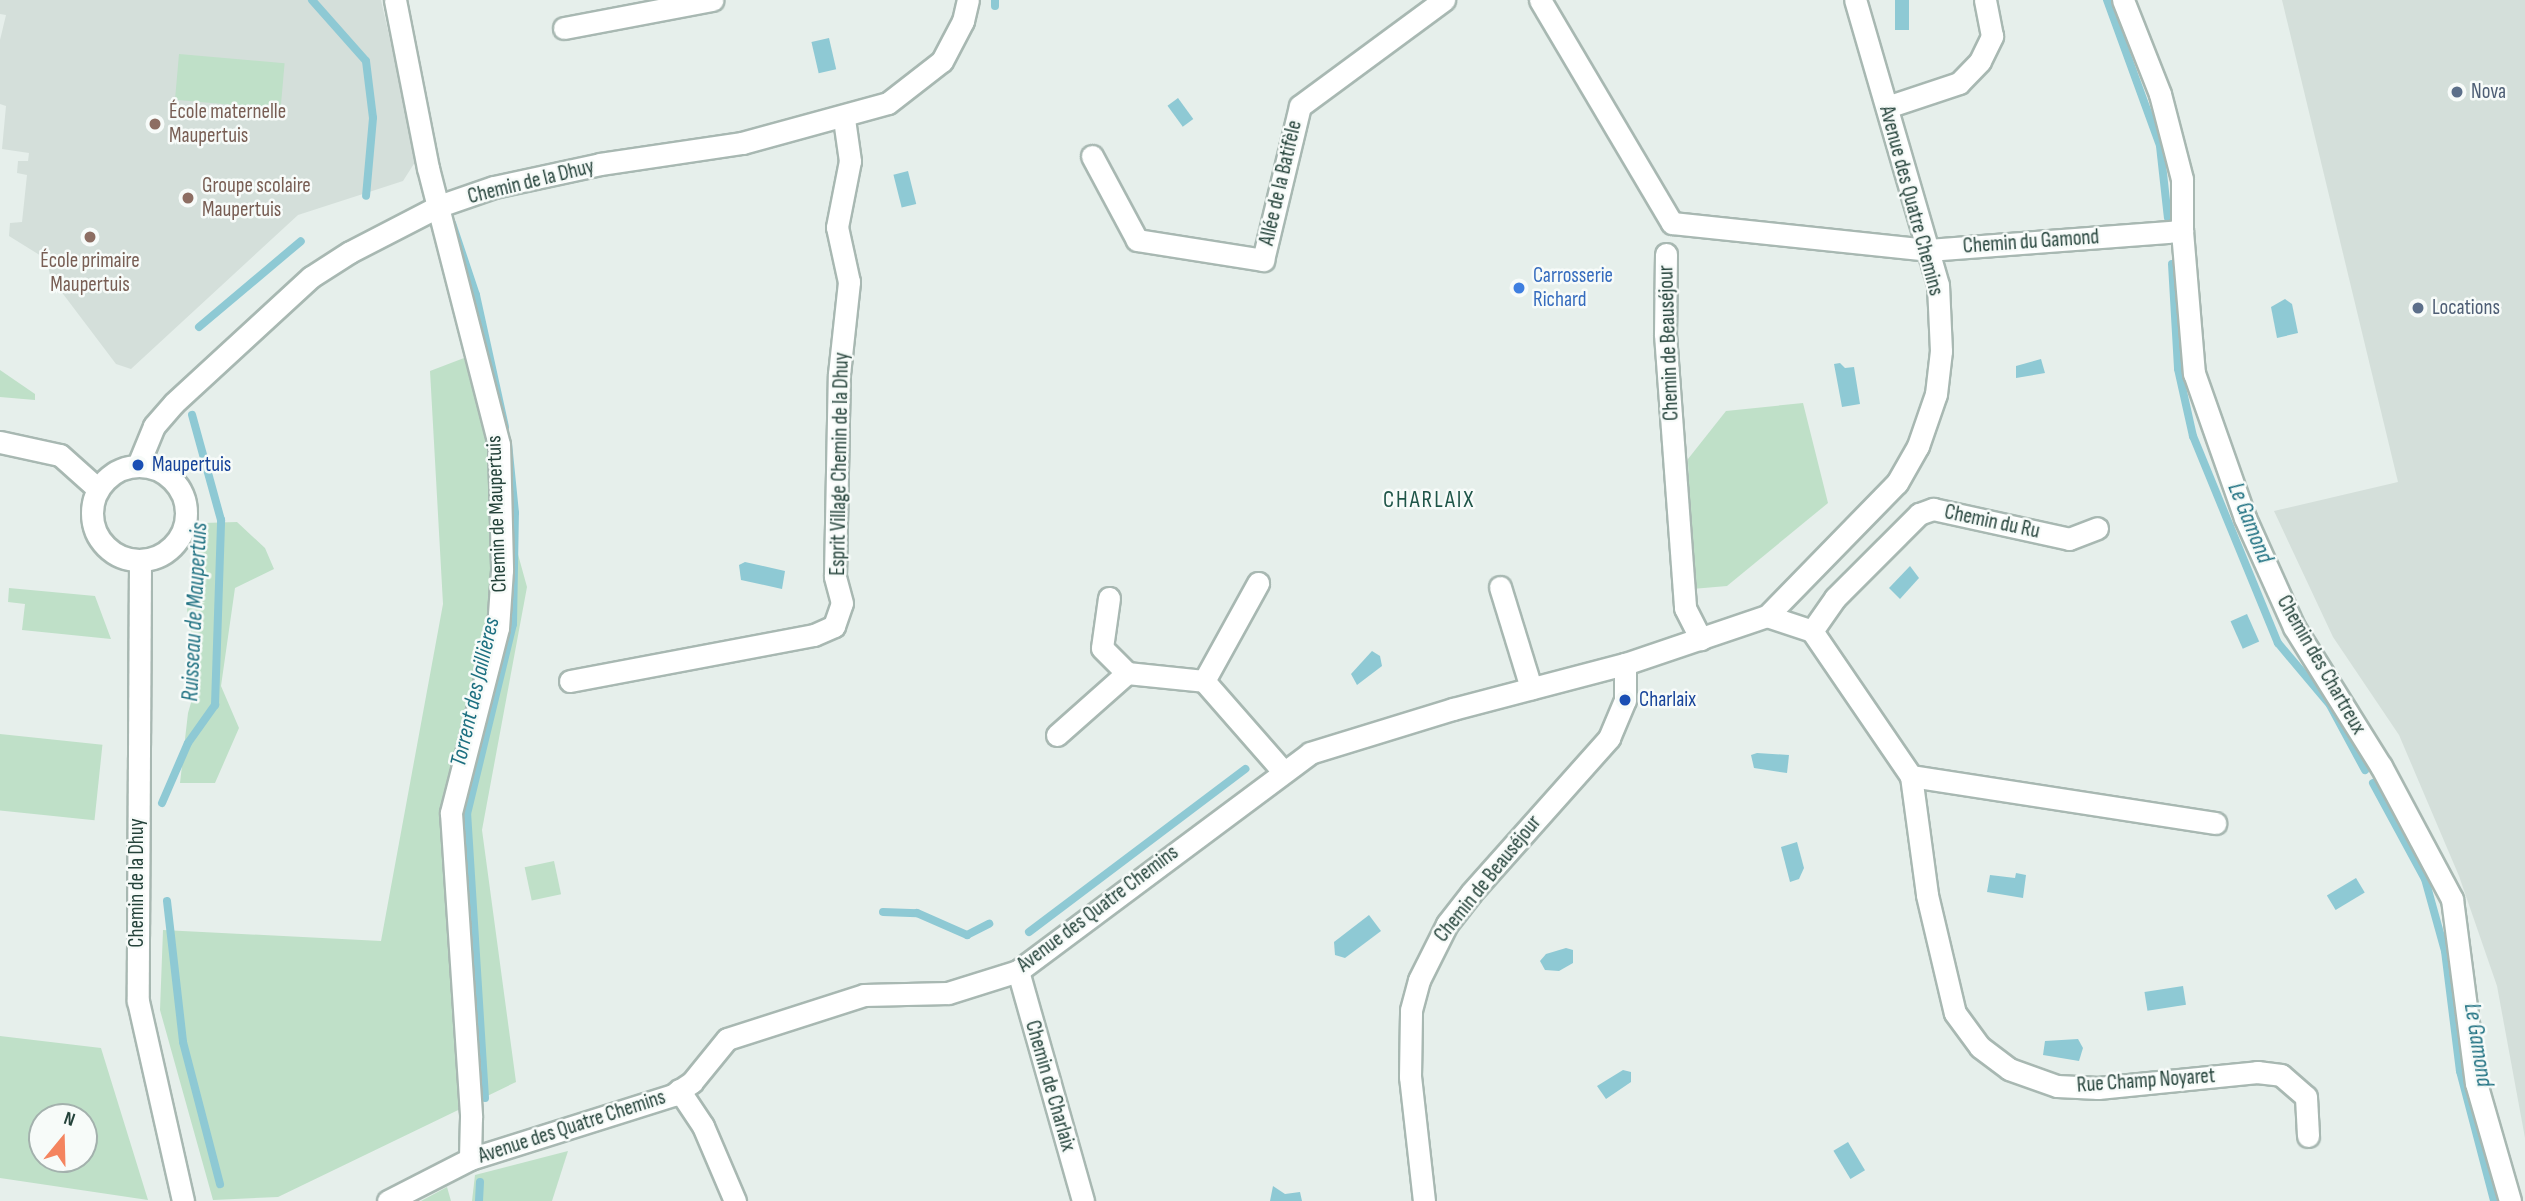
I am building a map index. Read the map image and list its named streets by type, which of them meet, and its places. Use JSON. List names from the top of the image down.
{
  "streets": {
    "street": [
      "Chemin de la Dhuy",
      "Allée de la Batifèle",
      "Avenue des Quatre Chemins",
      "Chemin du Gamond",
      "Chemin de Beauséjour",
      "Esprit Village Chemin de la Dhuy",
      "Chemin de Maupertuis",
      "Chemin du Ru",
      "Chemin des Chartreux",
      "Rue Champ Noyaret",
      "Chemin de Charlaix"
    ]
  },
  "crossings": [
    ["Chemin de la Dhuy", "Esprit Village Chemin de la Dhuy"],
    ["Chemin de la Dhuy", "Chemin de Maupertuis"],
    ["Avenue des Quatre Chemins", "Chemin du Gamond"],
    ["Avenue des Quatre Chemins", "Chemin de Beauséjour"],
    ["Avenue des Quatre Chemins", "Chemin de Maupertuis"],
    ["Avenue des Quatre Chemins", "Chemin de Charlaix"],
    ["Chemin du Gamond", "Chemin des Chartreux"],
    ["Chemin du Ru", "Rue Champ Noyaret"]
  ],
  "districts": ["CHARLAIX"],
  "water": ["Le Gamond", "Ruisseau de Maupertuis", "Torrent des Jaillières"],
  "places": [
    "Nova",
    "École maternelle Maupertuis",
    "Groupe scolaire Maupertuis",
    "École primaire Maupertuis",
    "Carrosserie Richard",
    "Locations",
    "Maupertuis",
    "Charlaix"
  ],
  "north": "top"
}
